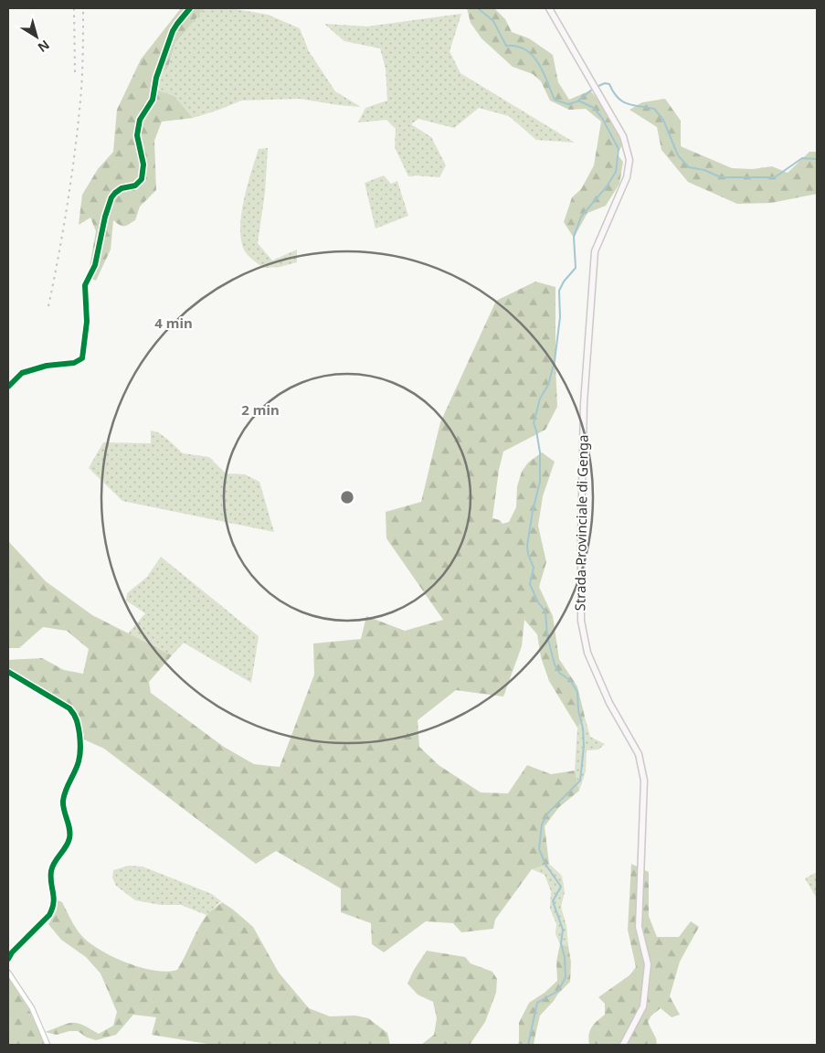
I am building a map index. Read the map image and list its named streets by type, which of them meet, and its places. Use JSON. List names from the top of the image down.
{
  "streets": {
    "main road": ["Strada Provinciale di Genga"]
  },
  "north": "bottom right",
  "rings": ["4 min", "2 min"]
}
